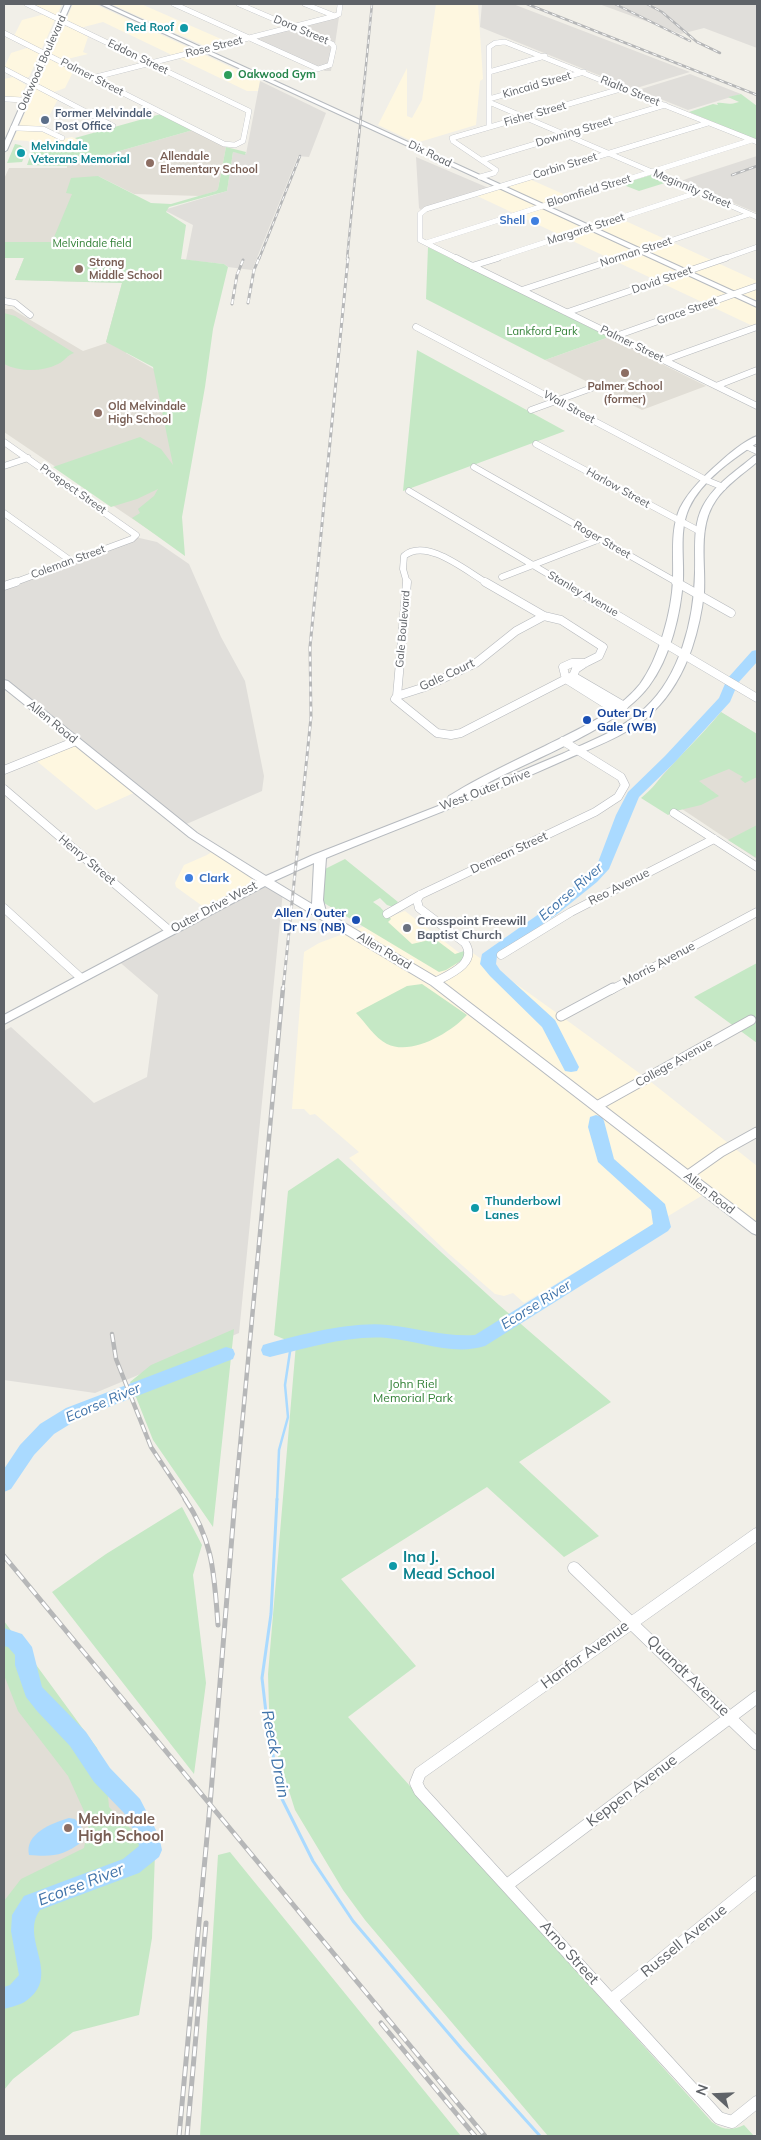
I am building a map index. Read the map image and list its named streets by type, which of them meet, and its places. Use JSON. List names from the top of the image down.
{
  "streets": {
    "main road": [
      "Oakwood Boulevard",
      "Dix Road",
      "Allen Road",
      "West Outer Drive",
      "Outer Drive West"
    ],
    "street": [
      "Dora Street",
      "Rose Street",
      "Eddon Street",
      "Palmer Street",
      "Kincaid Street",
      "Rialto Street",
      "Fisher Street",
      "Downing Street",
      "Corbin Street",
      "Meginnity Street",
      "Bloomfield Street",
      "Margaret Street",
      "Norman Street",
      "David Street",
      "Grace Street",
      "Wall Street",
      "Harlow Street",
      "Prospect Street",
      "Roger Street",
      "Coleman Street",
      "Stanley Avenue",
      "Gale Boulevard",
      "Gale Court",
      "Demean Street",
      "Henry Street",
      "Reo Avenue",
      "Morris Avenue",
      "College Avenue",
      "Hanfor Avenue",
      "Quandt Avenue",
      "Keppen Avenue",
      "Russell Avenue",
      "Arno Street"
    ]
  },
  "crossings": [
    ["Dora Street", "Rose Street"],
    ["Rose Street", "Eddon Street"],
    ["Rose Street", "Palmer Street"],
    ["Rose Street", "Dix Road"],
    ["Eddon Street", "Oakwood Boulevard"],
    ["Eddon Street", "Palmer Street"],
    ["Oakwood Boulevard", "Palmer Street"],
    ["Palmer Street", "Corbin Street"],
    ["Palmer Street", "Bloomfield Street"],
    ["Palmer Street", "Margaret Street"],
    ["Palmer Street", "Norman Street"],
    ["Palmer Street", "David Street"],
    ["Palmer Street", "Grace Street"],
    ["Kincaid Street", "Rialto Street"],
    ["Kincaid Street", "Meginnity Street"],
    ["Rialto Street", "Fisher Street"],
    ["Rialto Street", "Downing Street"],
    ["Rialto Street", "Corbin Street"],
    ["Rialto Street", "Bloomfield Street"],
    ["Fisher Street", "Downing Street"],
    ["Fisher Street", "Meginnity Street"],
    ["Downing Street", "Meginnity Street"],
    ["Dix Road", "Corbin Street"],
    ["Dix Road", "Bloomfield Street"],
    ["Dix Road", "Margaret Street"],
    ["Dix Road", "Norman Street"],
    ["Dix Road", "David Street"],
    ["Dix Road", "Grace Street"],
    ["Corbin Street", "Meginnity Street"],
    ["Corbin Street", "Bloomfield Street"],
    ["Meginnity Street", "Bloomfield Street"],
    ["Meginnity Street", "Margaret Street"],
    ["Meginnity Street", "Norman Street"],
    ["Wall Street", "West Outer Drive"],
    ["Harlow Street", "West Outer Drive"],
    ["Prospect Street", "Coleman Street"],
    ["Roger Street", "West Outer Drive"],
    ["Stanley Avenue", "West Outer Drive"],
    ["Gale Boulevard", "Gale Court"],
    ["Allen Road", "Outer Drive West"],
    ["Allen Road", "College Avenue"],
    ["West Outer Drive", "Demean Street"],
    ["West Outer Drive", "Outer Drive West"],
    ["Henry Street", "Outer Drive West"],
    ["Hanfor Avenue", "Quandt Avenue"],
    ["Hanfor Avenue", "Arno Street"],
    ["Quandt Avenue", "Keppen Avenue"],
    ["Keppen Avenue", "Arno Street"],
    ["Russell Avenue", "Arno Street"]
  ],
  "water": ["Ecorse River", "Reeck Drain"],
  "parks": ["Melvindale field", "Lankford Park", "John Riel Memorial Park"],
  "places": [
    "Red Roof",
    "Oakwood Gym",
    "Former Melvindale Post Office",
    "Melvindale Veterans Memorial",
    "Allendale Elementary School",
    "Shell",
    "Strong Middle School",
    "Palmer School (former)",
    "Old Melvindale High School",
    "Outer Dr / Gale (WB)",
    "Clark",
    "Allen / Outer Dr NS (NB)",
    "Crosspoint Freewill Baptist Church",
    "Thunderbowl Lanes",
    "Ina J. Mead School",
    "Melvindale High School"
  ],
  "north": "left"
}
